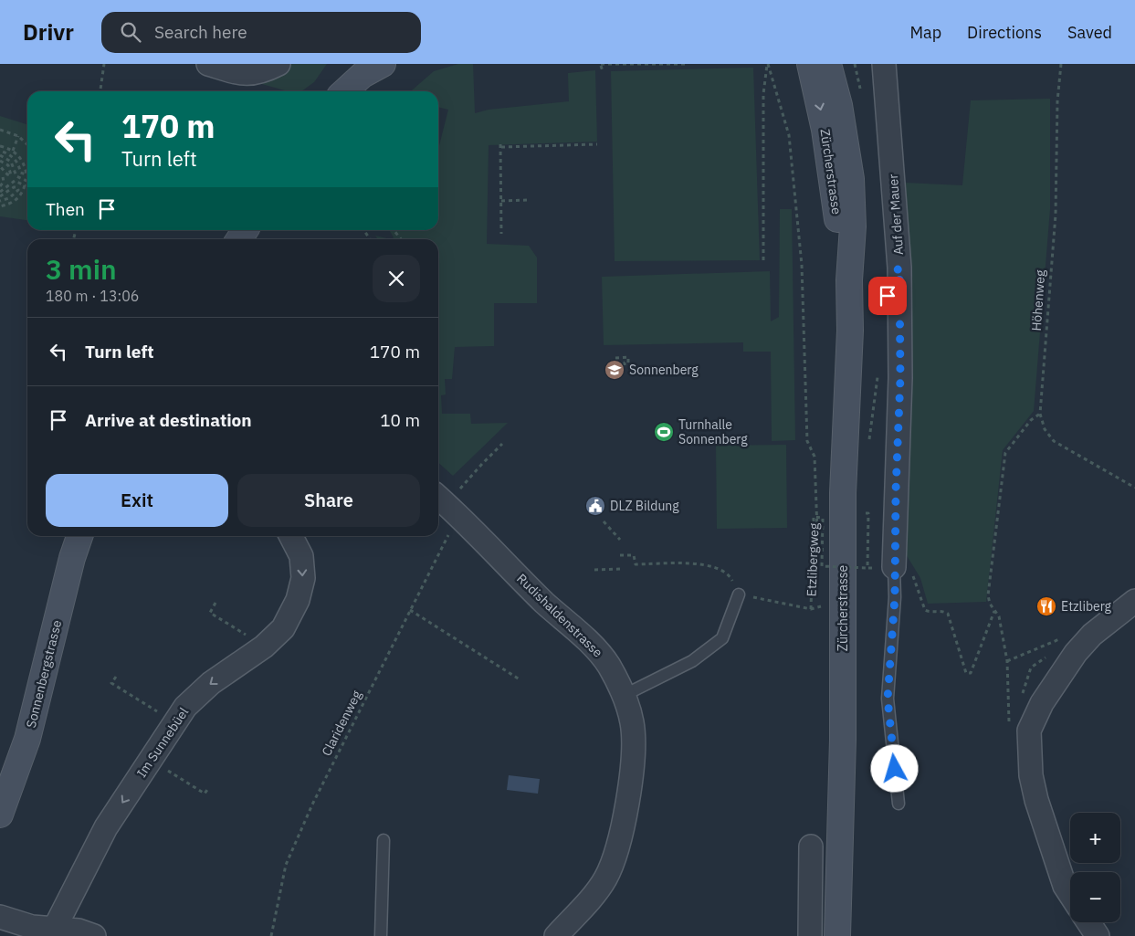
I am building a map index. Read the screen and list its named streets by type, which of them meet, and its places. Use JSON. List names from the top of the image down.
{
  "streets": {
    "main road": ["Zürcherstrasse", "Sonnenbergstrasse"],
    "street": ["Auf der Mauer", "Rudishaldenstrasse", "Im Sunnebüel"],
    "path": ["Höhenweg", "Etzlibergweg", "Claridenweg"]
  },
  "one_way": ["Im Sunnebüel"],
  "places": {
    "school or university": ["Sonnenberg"],
    "sports": ["Turnhalle Sonnenberg"],
    "public building": ["DLZ Bildung"],
    "restaurant": ["Etzliberg"]
  },
  "page": {
    "header": "Drivr",
    "search": "Search here",
    "nav": ["Map", "Directions", "Saved"],
    "turn": ["170 m", "Turn left"],
    "then": "Then",
    "heading": ["3 min", "180 m · 13:06"],
    "list": [
      {
        "name": "Turn left",
        "value": "170 m"
      },
      {
        "name": "Arrive at destination",
        "value": "10 m"
      }
    ],
    "buttons": ["Exit", "Share"],
    "map_buttons": ["+", "−"]
  }
}
